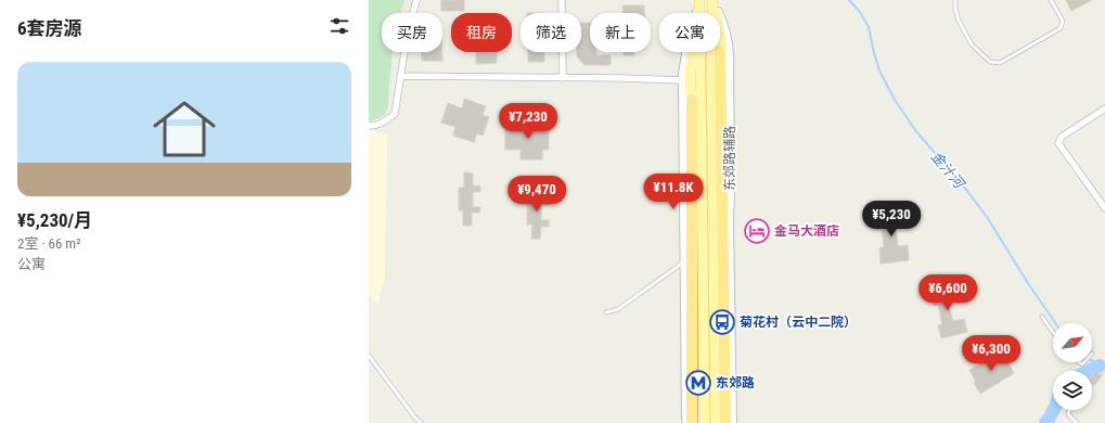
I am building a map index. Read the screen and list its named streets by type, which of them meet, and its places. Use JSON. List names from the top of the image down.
{
  "streets": {
    "main road": ["东郊路辅路"]
  },
  "water": ["金汁河"],
  "places": {
    "hotel": ["金马大酒店"],
    "bus stop": ["菊花村（云中二院）"],
    "metro station": ["东郊路"]
  },
  "north": "top right",
  "page": {
    "heading": "6套房源",
    "chip": [
      "买房",
      "租房",
      "筛选",
      "新上",
      "公寓"
    ],
    "list": [
      {
        "name": "¥5,230/月",
        "note": "2室 · 66 m² · 公寓"
      }
    ],
    "price": [
      "¥7,230",
      "¥11.8K",
      "¥9,470",
      "¥5,230",
      "¥6,600",
      "¥6,300"
    ]
  }
}
